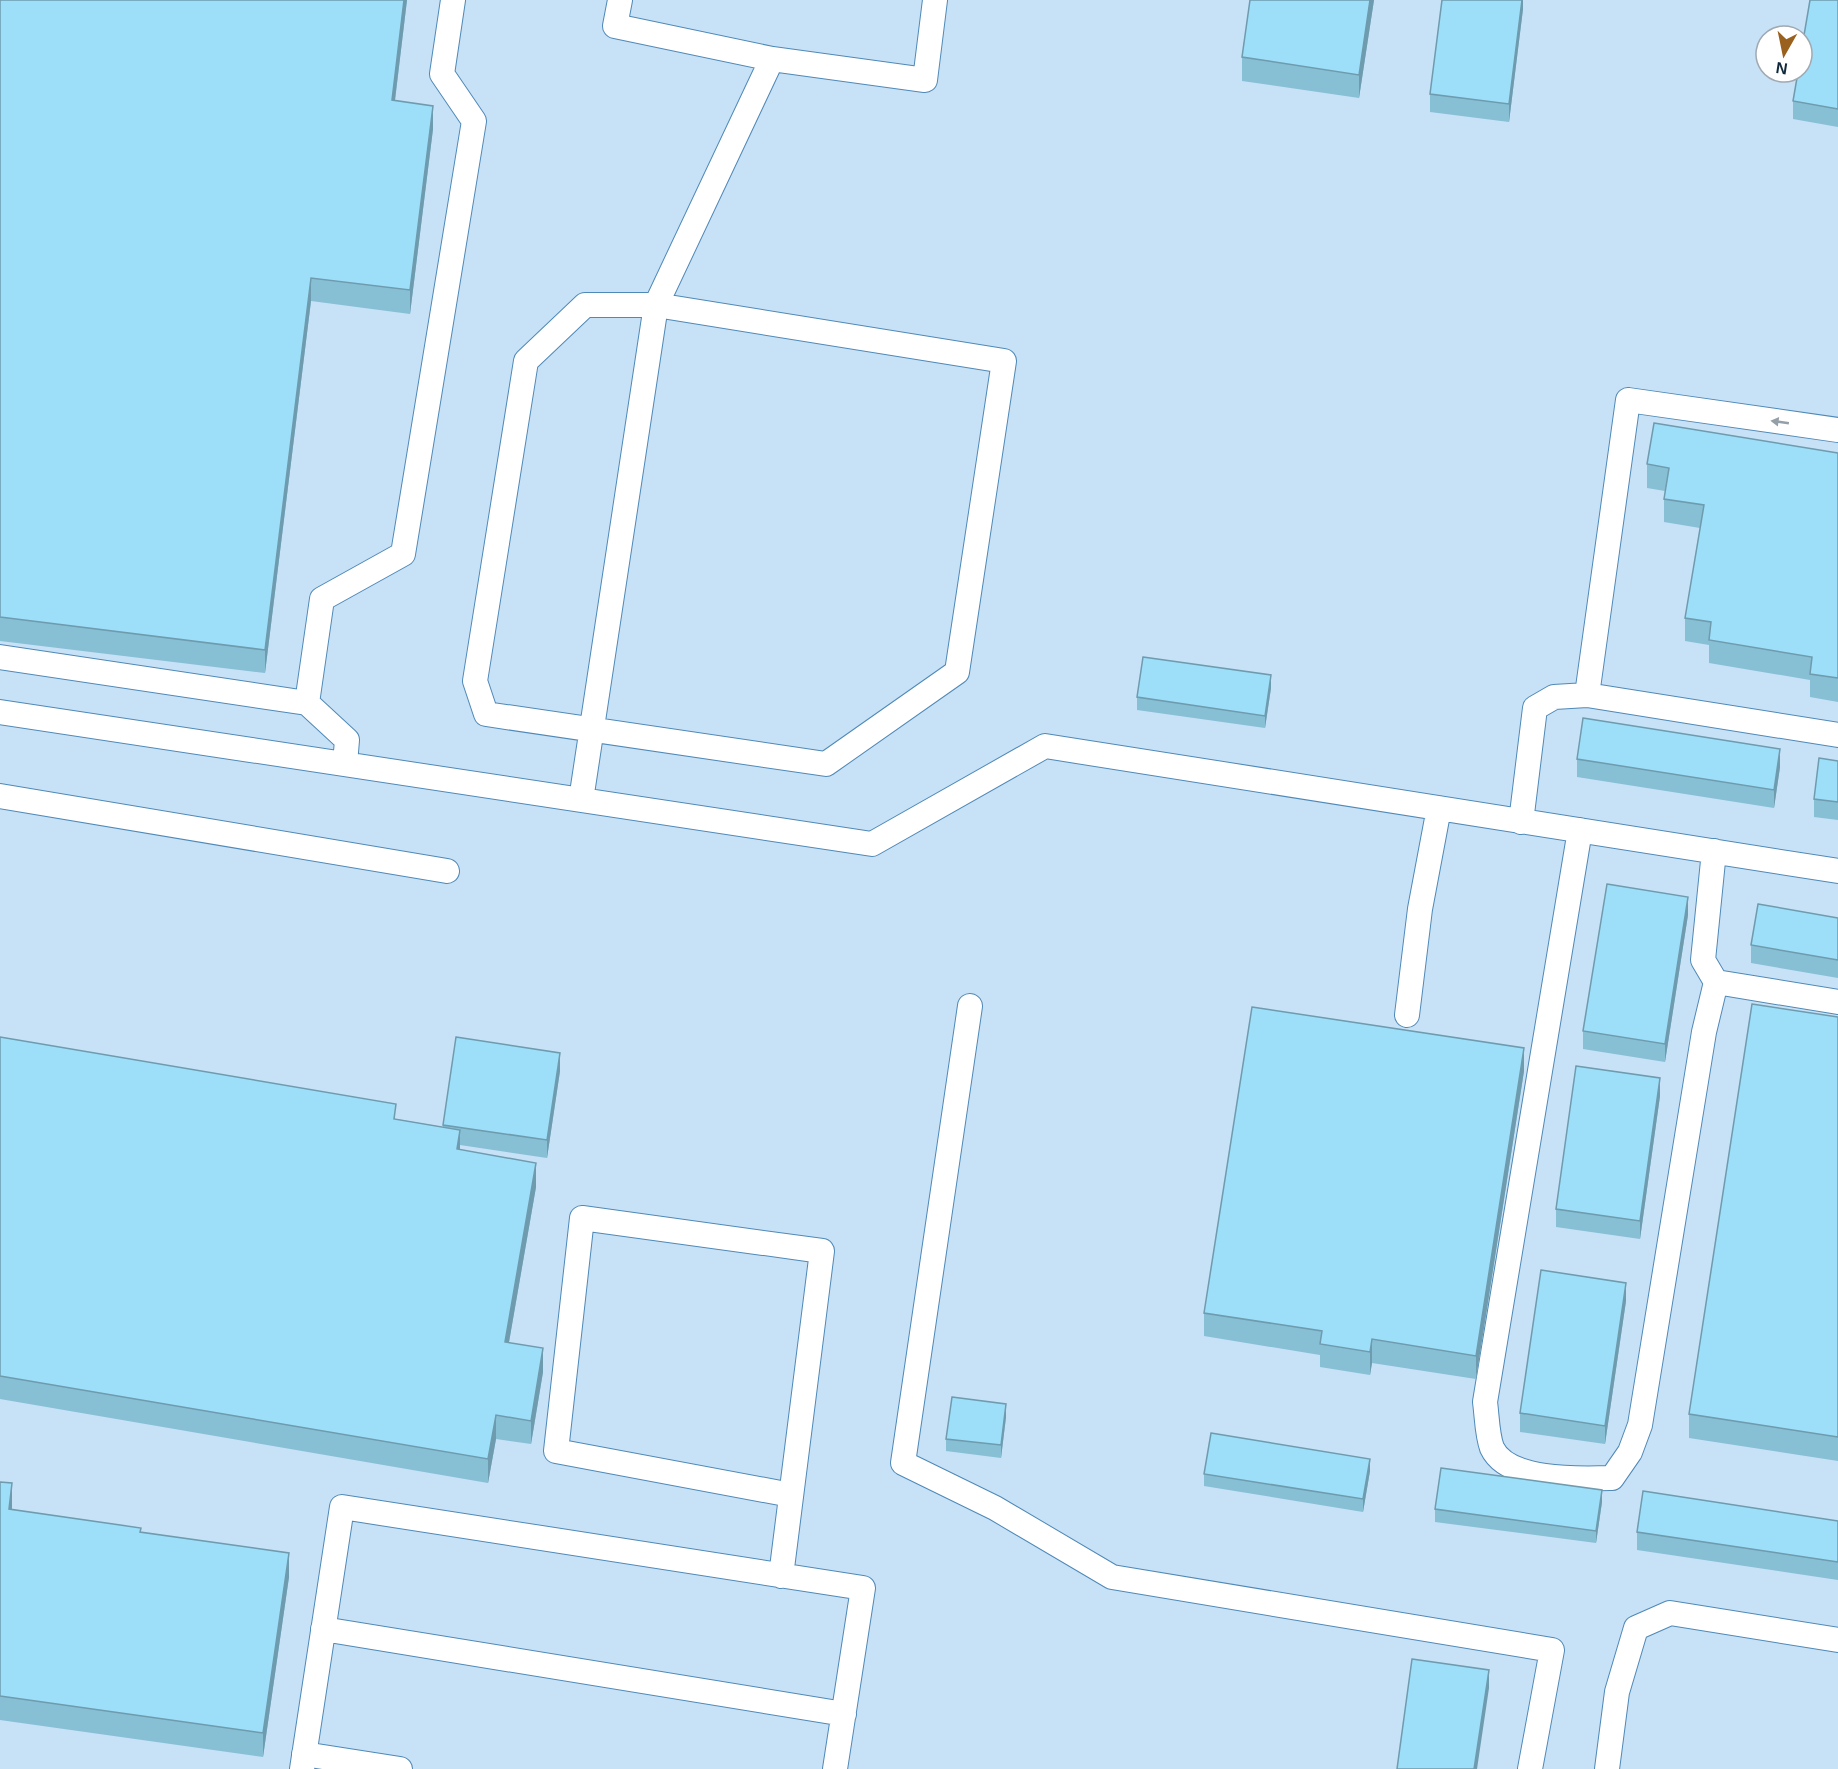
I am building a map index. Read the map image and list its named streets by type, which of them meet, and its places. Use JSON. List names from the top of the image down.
{
  "north": "bottom"
}
